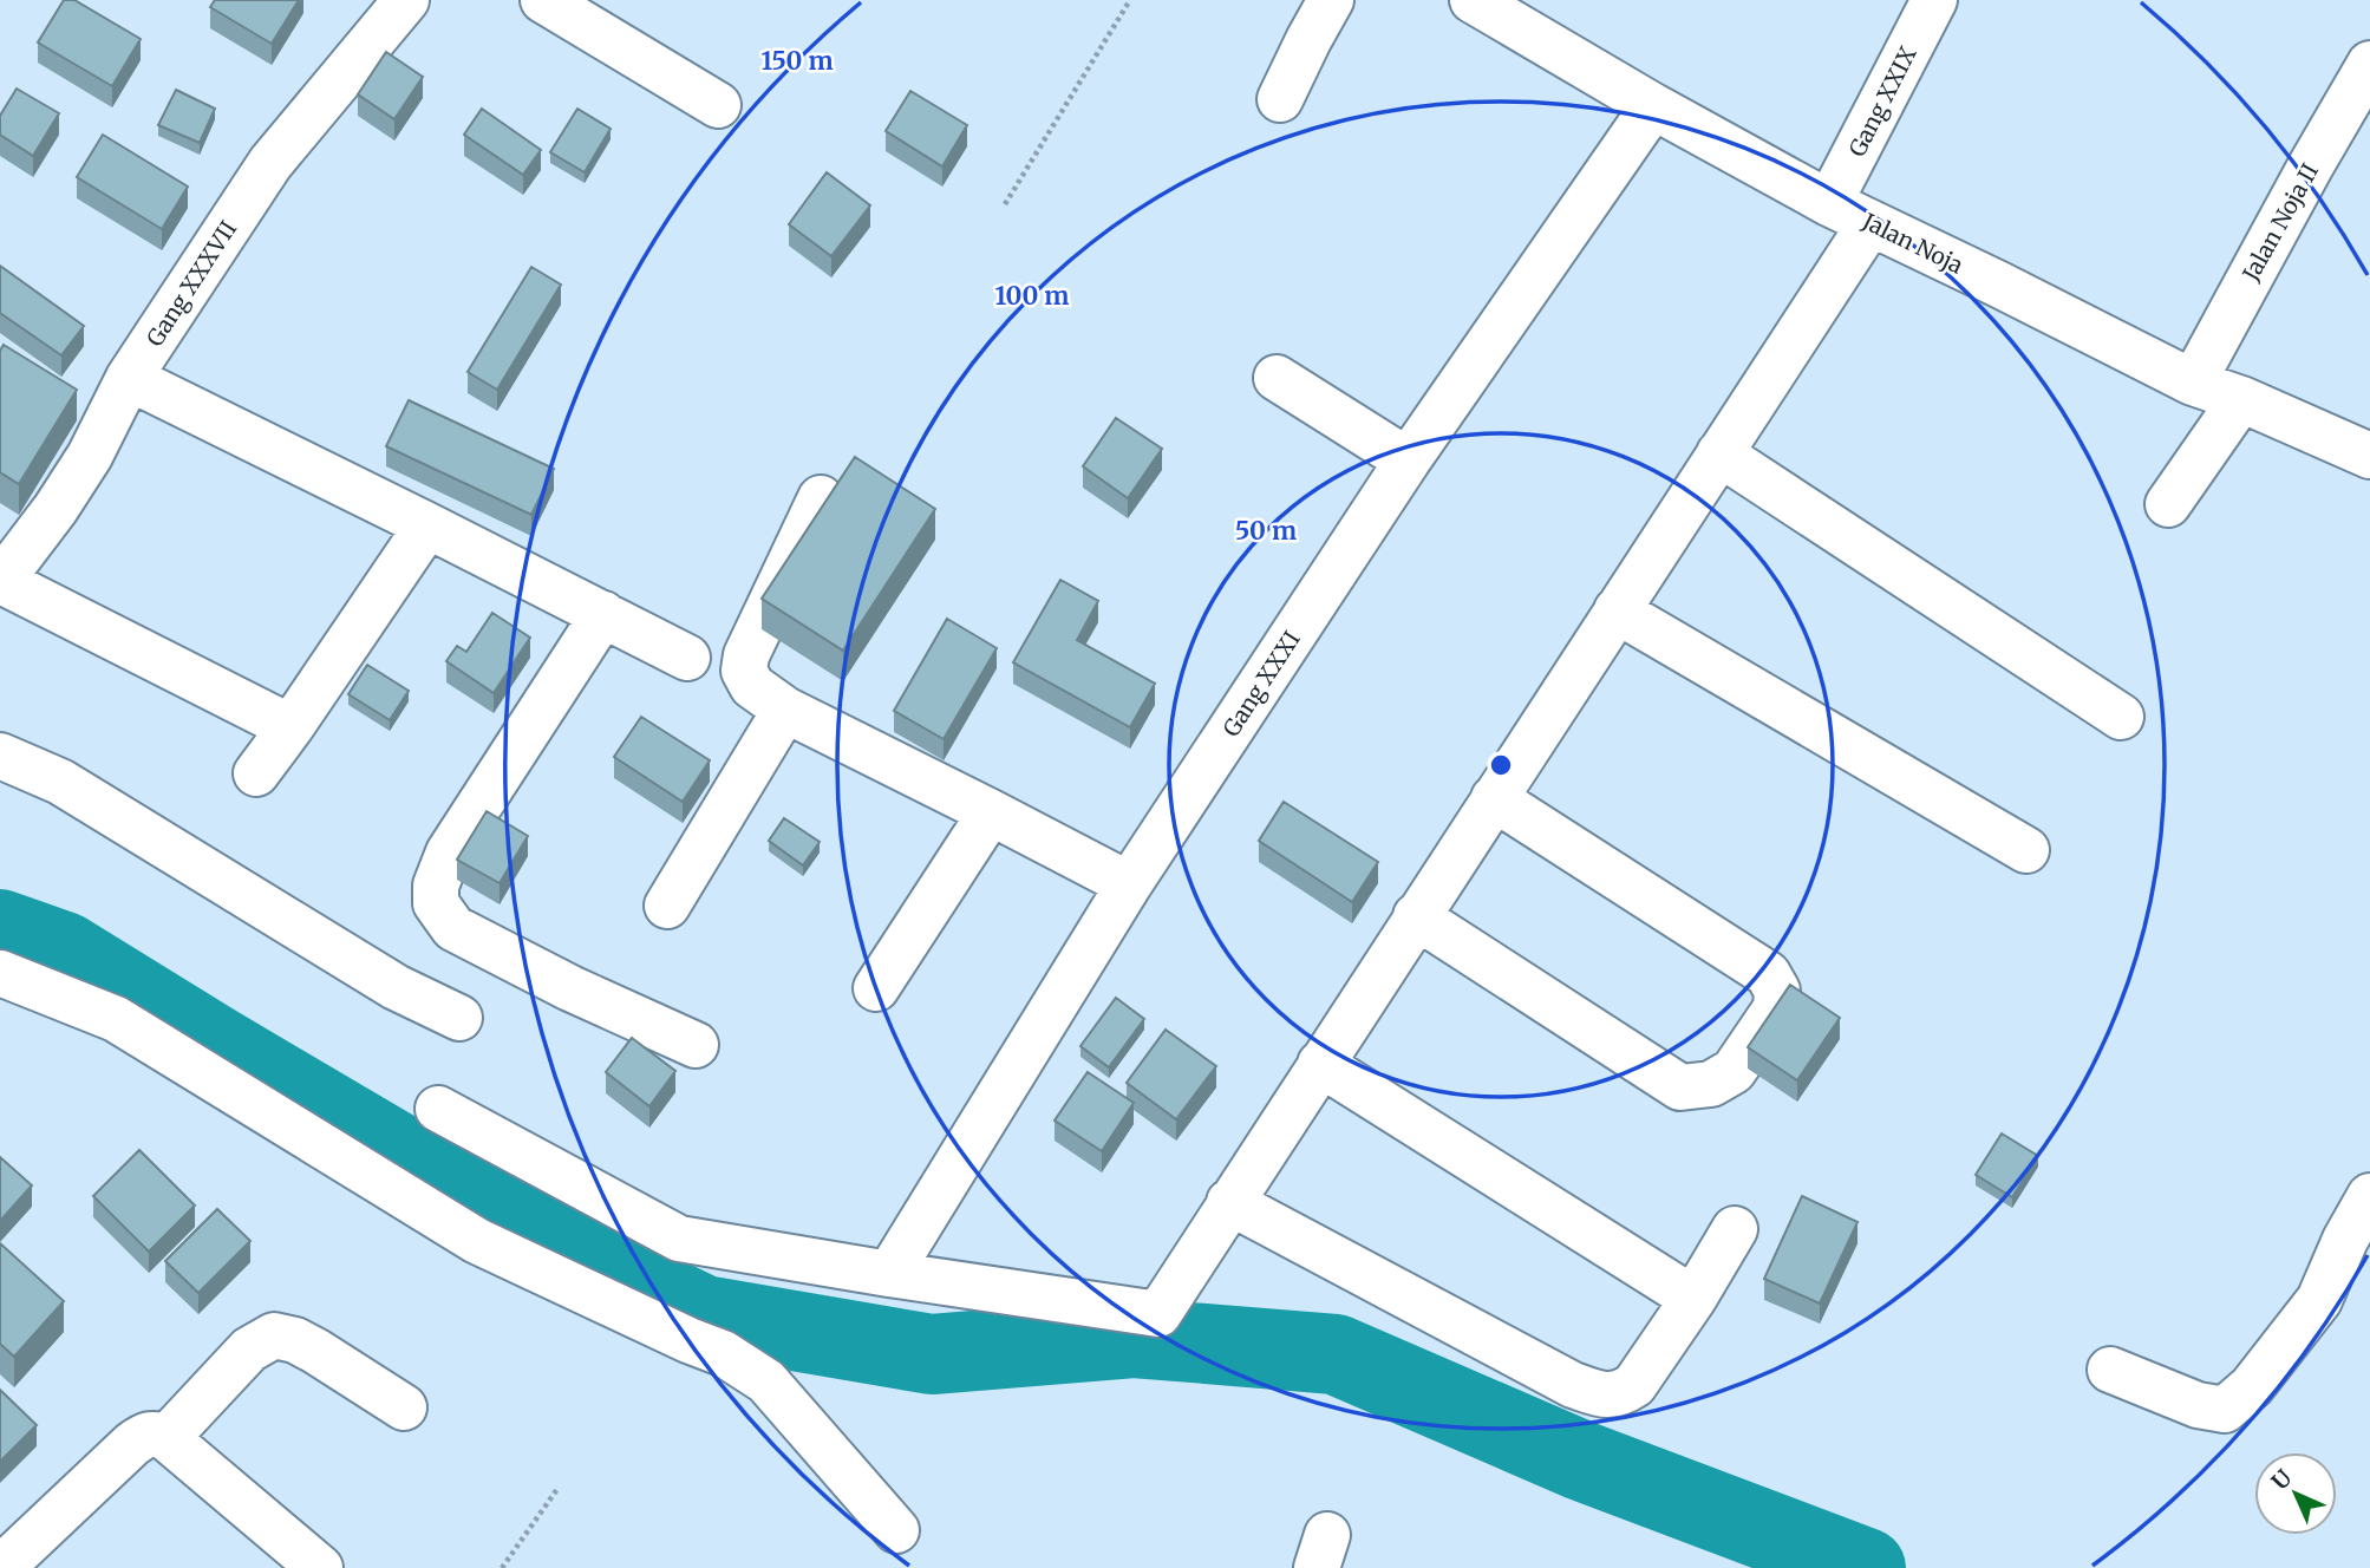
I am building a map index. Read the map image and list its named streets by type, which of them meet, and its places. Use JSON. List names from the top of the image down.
{
  "streets": {
    "street": [
      "Gang XXIX",
      "Jalan Noja II",
      "Jalan Noja",
      "Gang XXXVII",
      "Gang XXXI"
    ]
  },
  "crossings": [
    ["Gang XXIX", "Jalan Noja"],
    ["Jalan Noja II", "Jalan Noja"],
    ["Jalan Noja", "Gang XXXI"]
  ],
  "north": "top left",
  "rings": ["150 m", "100 m", "50 m"]
}
